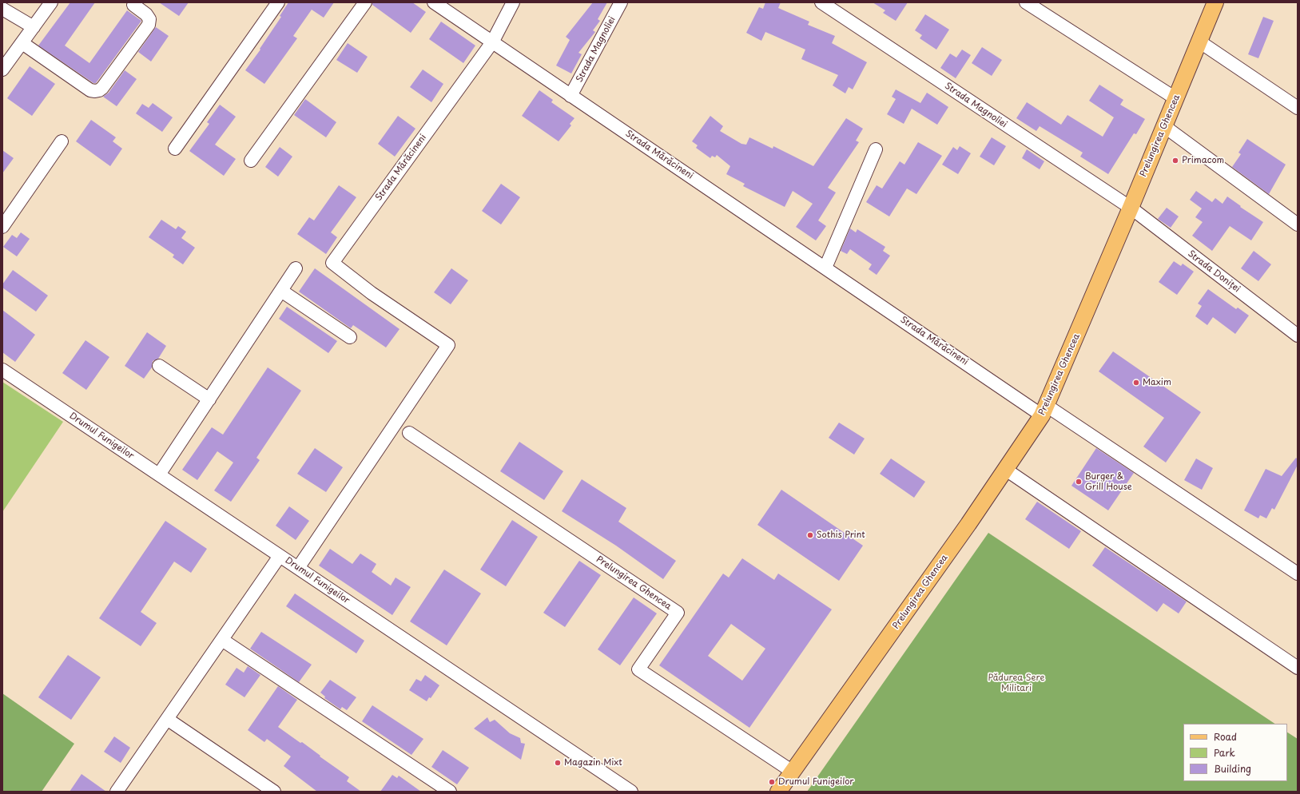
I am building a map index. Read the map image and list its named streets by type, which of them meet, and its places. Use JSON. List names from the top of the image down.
{
  "streets": {
    "main road": ["Prelungirea Ghencea"],
    "street": [
      "Strada Magnoliei",
      "Strada Mărăcineni",
      "Strada Doniței",
      "Drumul Funigeilor"
    ]
  },
  "crossings": [
    ["Strada Magnoliei", "Prelungirea Ghencea"],
    ["Strada Magnoliei", "Strada Mărăcineni"],
    ["Strada Magnoliei", "Strada Doniței"],
    ["Prelungirea Ghencea", "Strada Mărăcineni"],
    ["Prelungirea Ghencea", "Strada Doniței"],
    ["Strada Mărăcineni", "Drumul Funigeilor"]
  ],
  "parks": ["Pădurea Sere Militari"],
  "places": [
    "Primacom",
    "Maxim",
    "Burger & Grill House",
    "Sothis Print",
    "Magazin Mixt",
    "Drumul Funigeilor"
  ],
  "legend": ["Road", "Park", "Building"]
}
